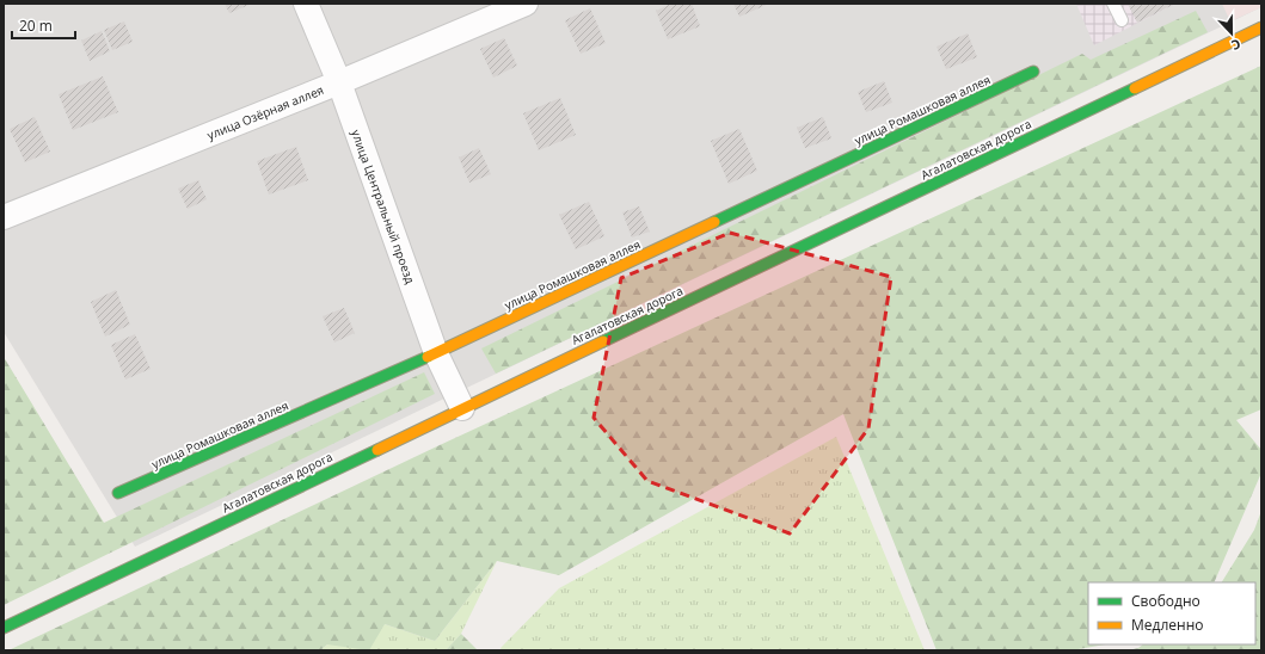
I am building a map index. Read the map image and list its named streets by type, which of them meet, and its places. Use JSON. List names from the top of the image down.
{
  "streets": {
    "main road": ["улица Ромашковая аллея", "Агалатовская дорога"],
    "street": ["улица Озёрная аллея", "улица Центральный проезд"]
  },
  "crossings": [
    ["улица Ромашковая аллея", "улица Центральный проезд"],
    ["улица Озёрная аллея", "улица Центральный проезд"],
    ["Агалатовская дорога", "улица Центральный проезд"]
  ],
  "legend": ["Свободно", "Медленно"],
  "scale_bar": "20 m",
  "north": "bottom"
}
